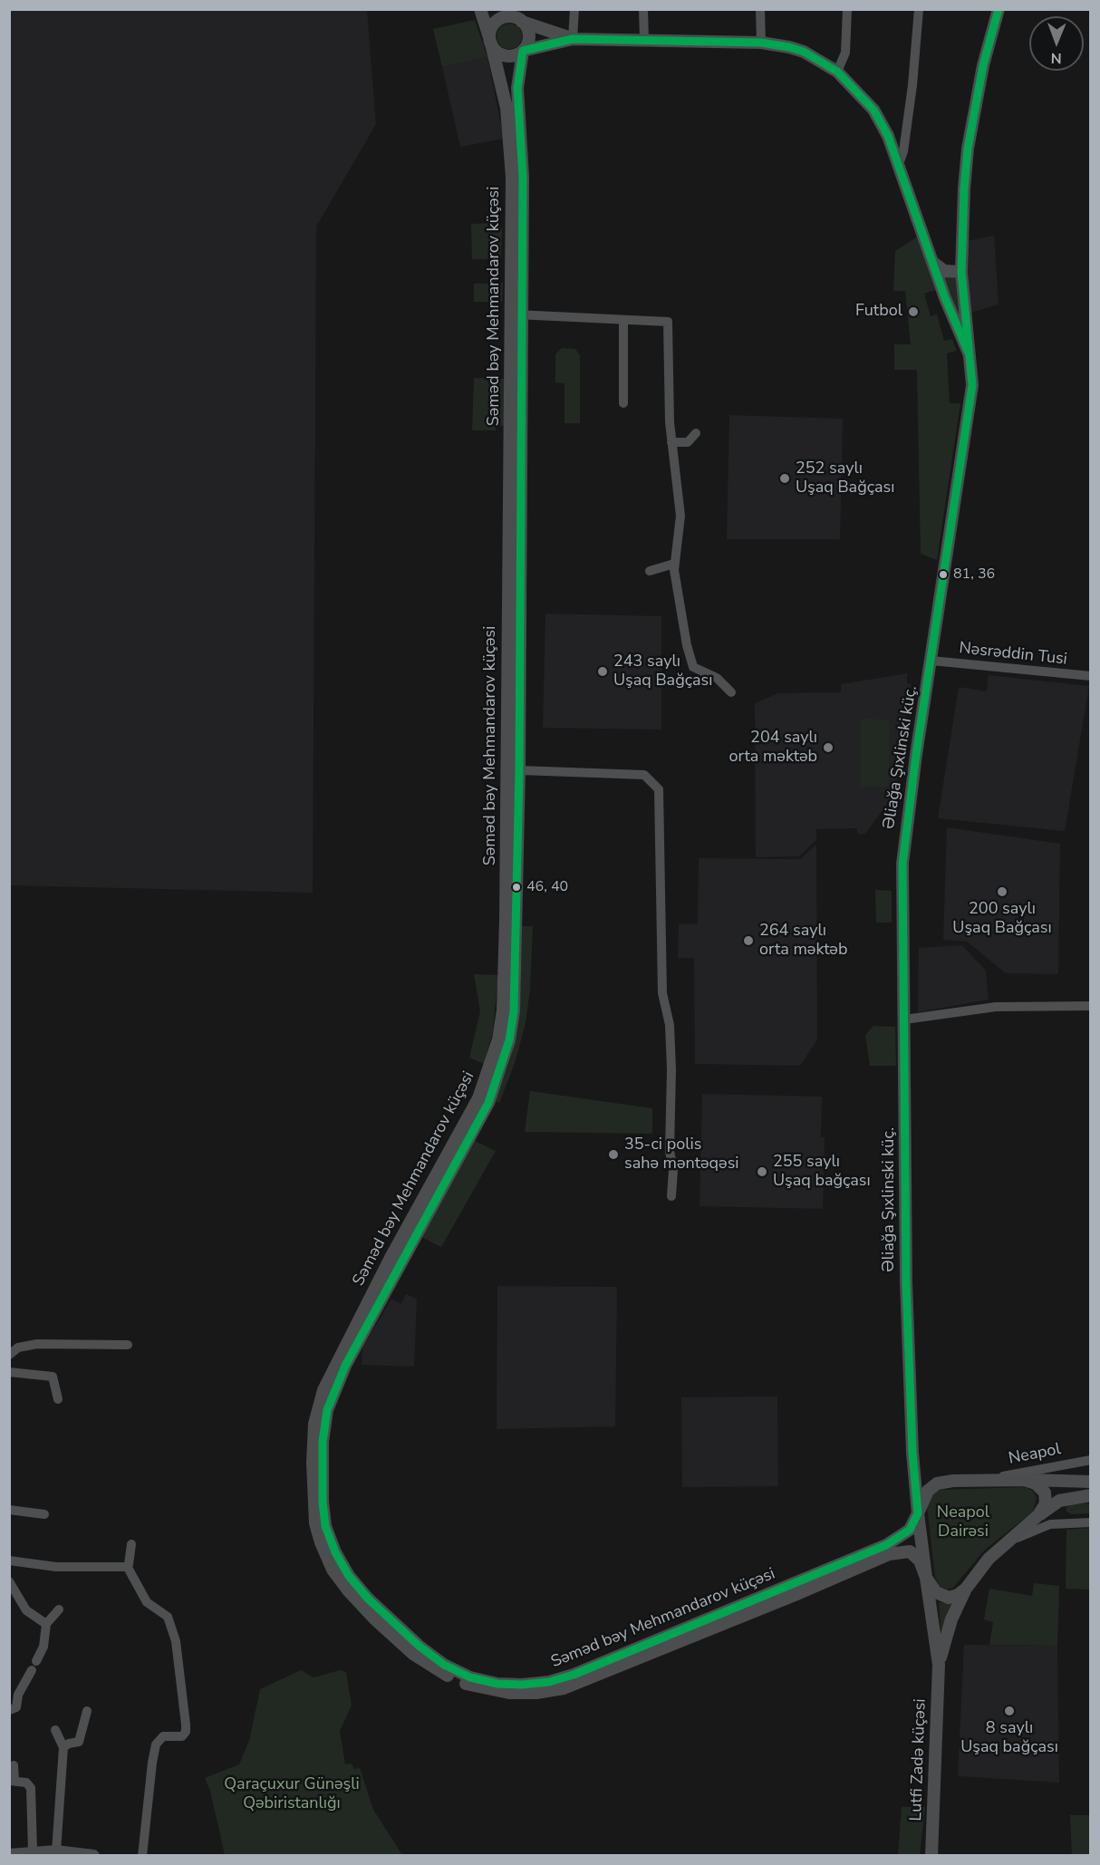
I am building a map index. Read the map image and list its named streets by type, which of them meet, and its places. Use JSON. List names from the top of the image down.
{
  "streets": {
    "main road": ["Səməd bəy Mehmandarov küçəsi", "Əliağa Şıxlinski küç.", "Lutfi Zadə küçəsi"],
    "street": ["Nəsrəddin Tusi", "Neapol"]
  },
  "crossings": [
    ["Səməd bəy Mehmandarov küçəsi", "Əliağa Şıxlinski küç."],
    ["Nəsrəddin Tusi", "Əliağa Şıxlinski küç."],
    ["Əliağa Şıxlinski küç.", "Lutfi Zadə küçəsi"]
  ],
  "parks": ["Neapol Dairəsi", "Qaraçuxur Günəşli Qəbiristanlığı"],
  "places": [
    "Futbol",
    "252 saylı Uşaq Bağçası",
    "81, 36",
    "243 saylı Uşaq Bağçası",
    "204 saylı orta məktəb",
    "46, 40",
    "200 saylı Uşaq Bağçası",
    "264 saylı orta məktəb",
    "35-ci polis sahə məntəqəsi",
    "255 saylı Uşaq bağçası",
    "8 saylı Uşaq bağçası"
  ],
  "north": "bottom"
}
